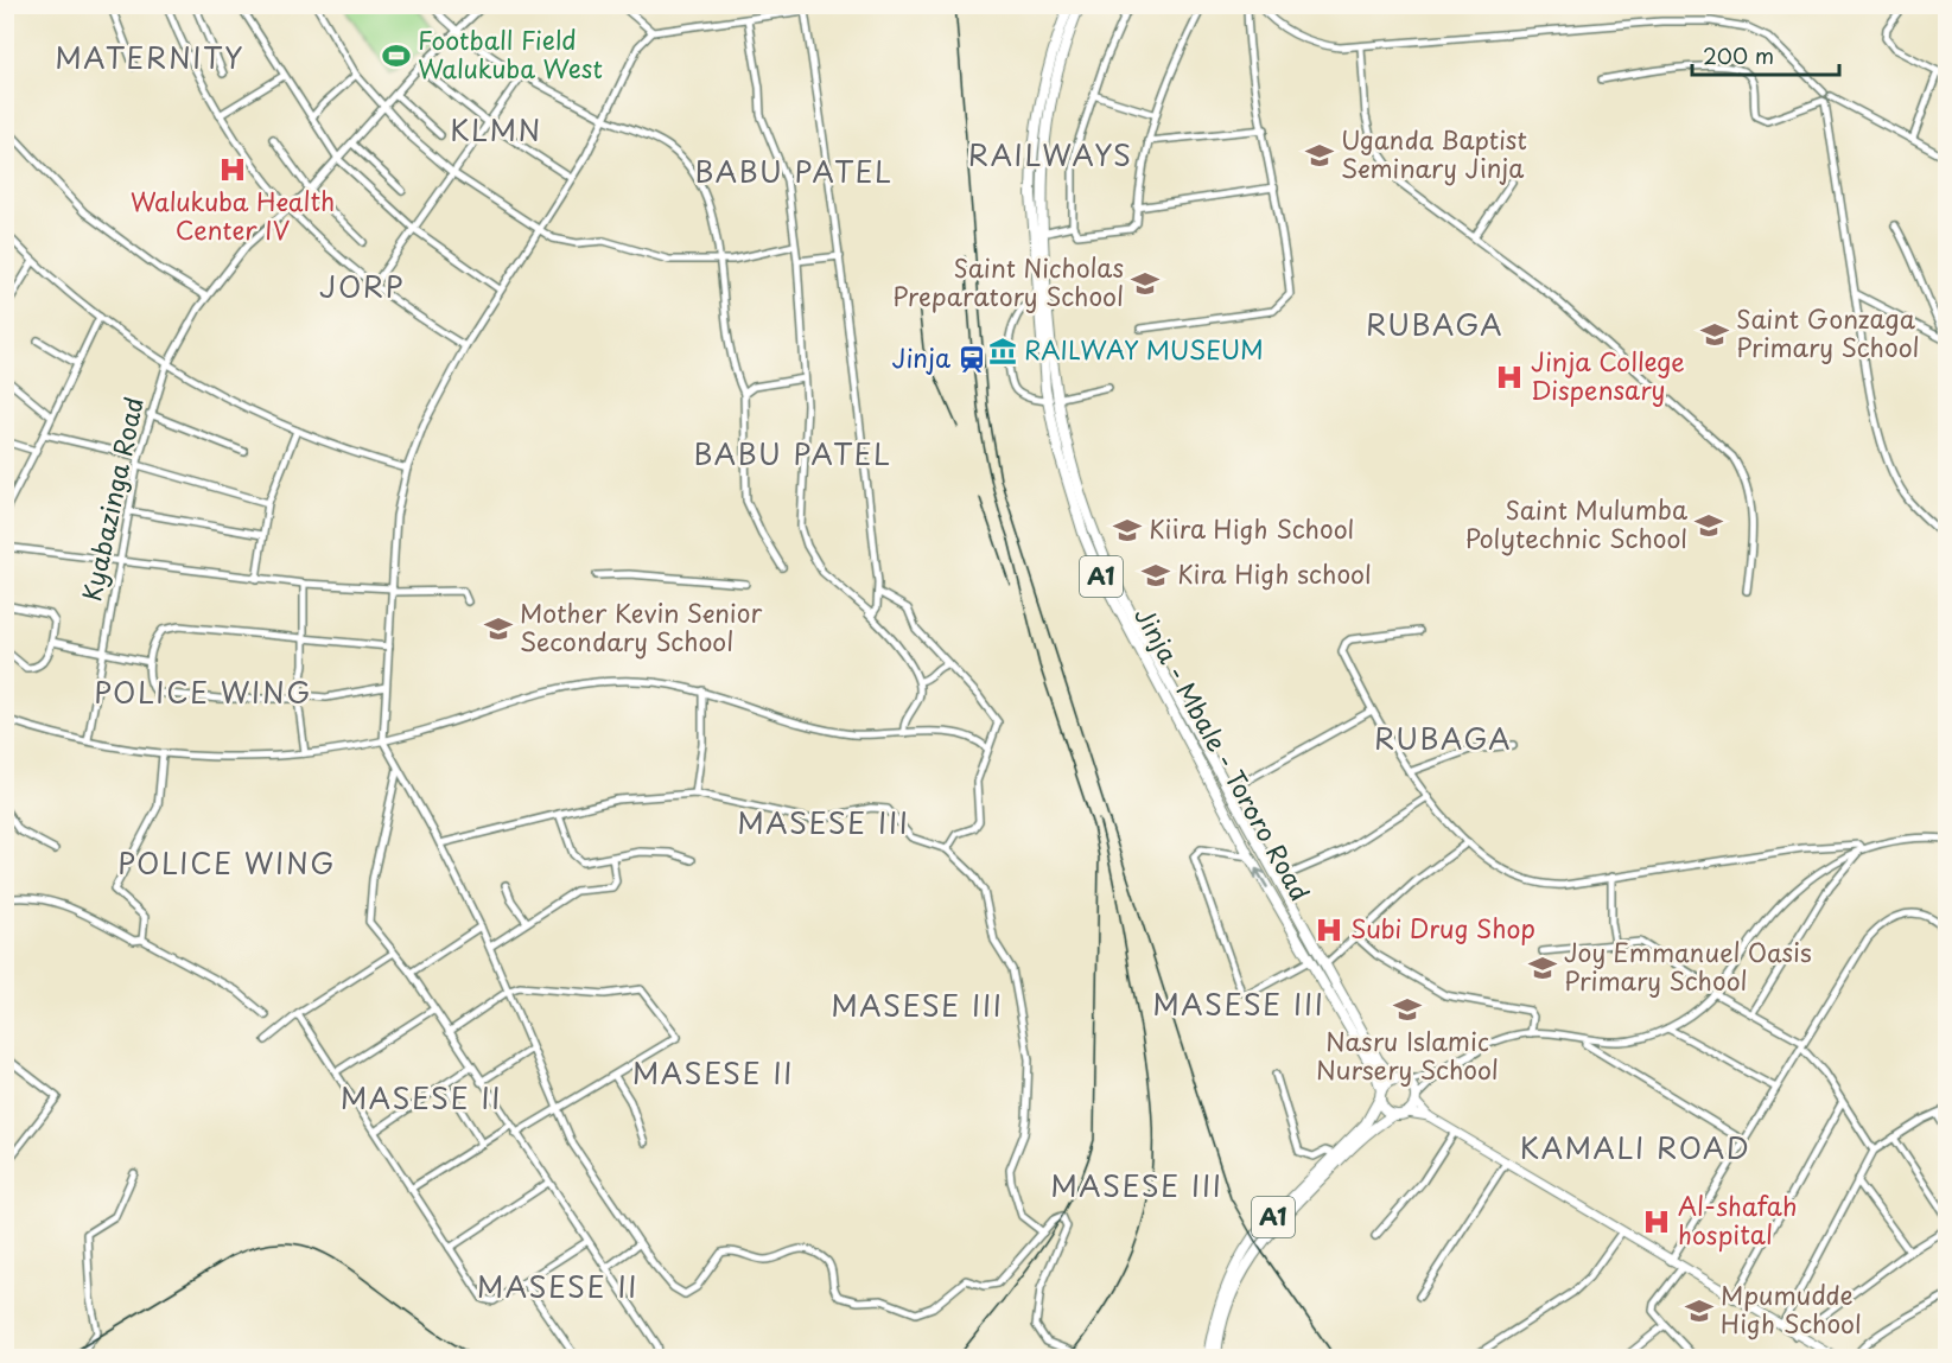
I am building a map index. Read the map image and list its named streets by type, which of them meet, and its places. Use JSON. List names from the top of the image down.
{
  "streets": {
    "highway": ["A1", "Jinja - Mbale - Tororo Road"],
    "street": ["Kyabazinga Road"]
  },
  "crossings": [
    ["A1", "Jinja - Mbale - Tororo Road"]
  ],
  "districts": [
    "MATERNITY",
    "KLMN",
    "RAILWAYS",
    "BABU PATEL",
    "JORP",
    "RUBAGA",
    "BABU PATEL",
    "POLICE WING",
    "RUBAGA",
    "MASESE III",
    "POLICE WING",
    "MASESE III",
    "MASESE III",
    "MASESE II",
    "MASESE II",
    "KAMALI ROAD",
    "MASESE III",
    "MASESE II"
  ],
  "places": {
    "sports": ["Football Field Walukuba West"],
    "school or university": [
      "Uganda Baptist Seminary Jinja",
      "Saint Nicholas Preparatory School",
      "Saint Gonzaga Primary School",
      "Saint Mulumba Polytechnic School",
      "Kiira High School",
      "Kira High school",
      "Mother Kevin Senior Secondary School",
      "Joy Emmanuel Oasis Primary School",
      "Nasru Islamic Nursery School",
      "Mpumudde High School"
    ],
    "hospital": [
      "Walukuba Health Center IV",
      "Jinja College Dispensary",
      "Subi Drug Shop",
      "Al-shafah hospital"
    ],
    "museum": ["RAILWAY MUSEUM"],
    "station": ["Jinja"]
  },
  "scale_bar": "200 m"
}
